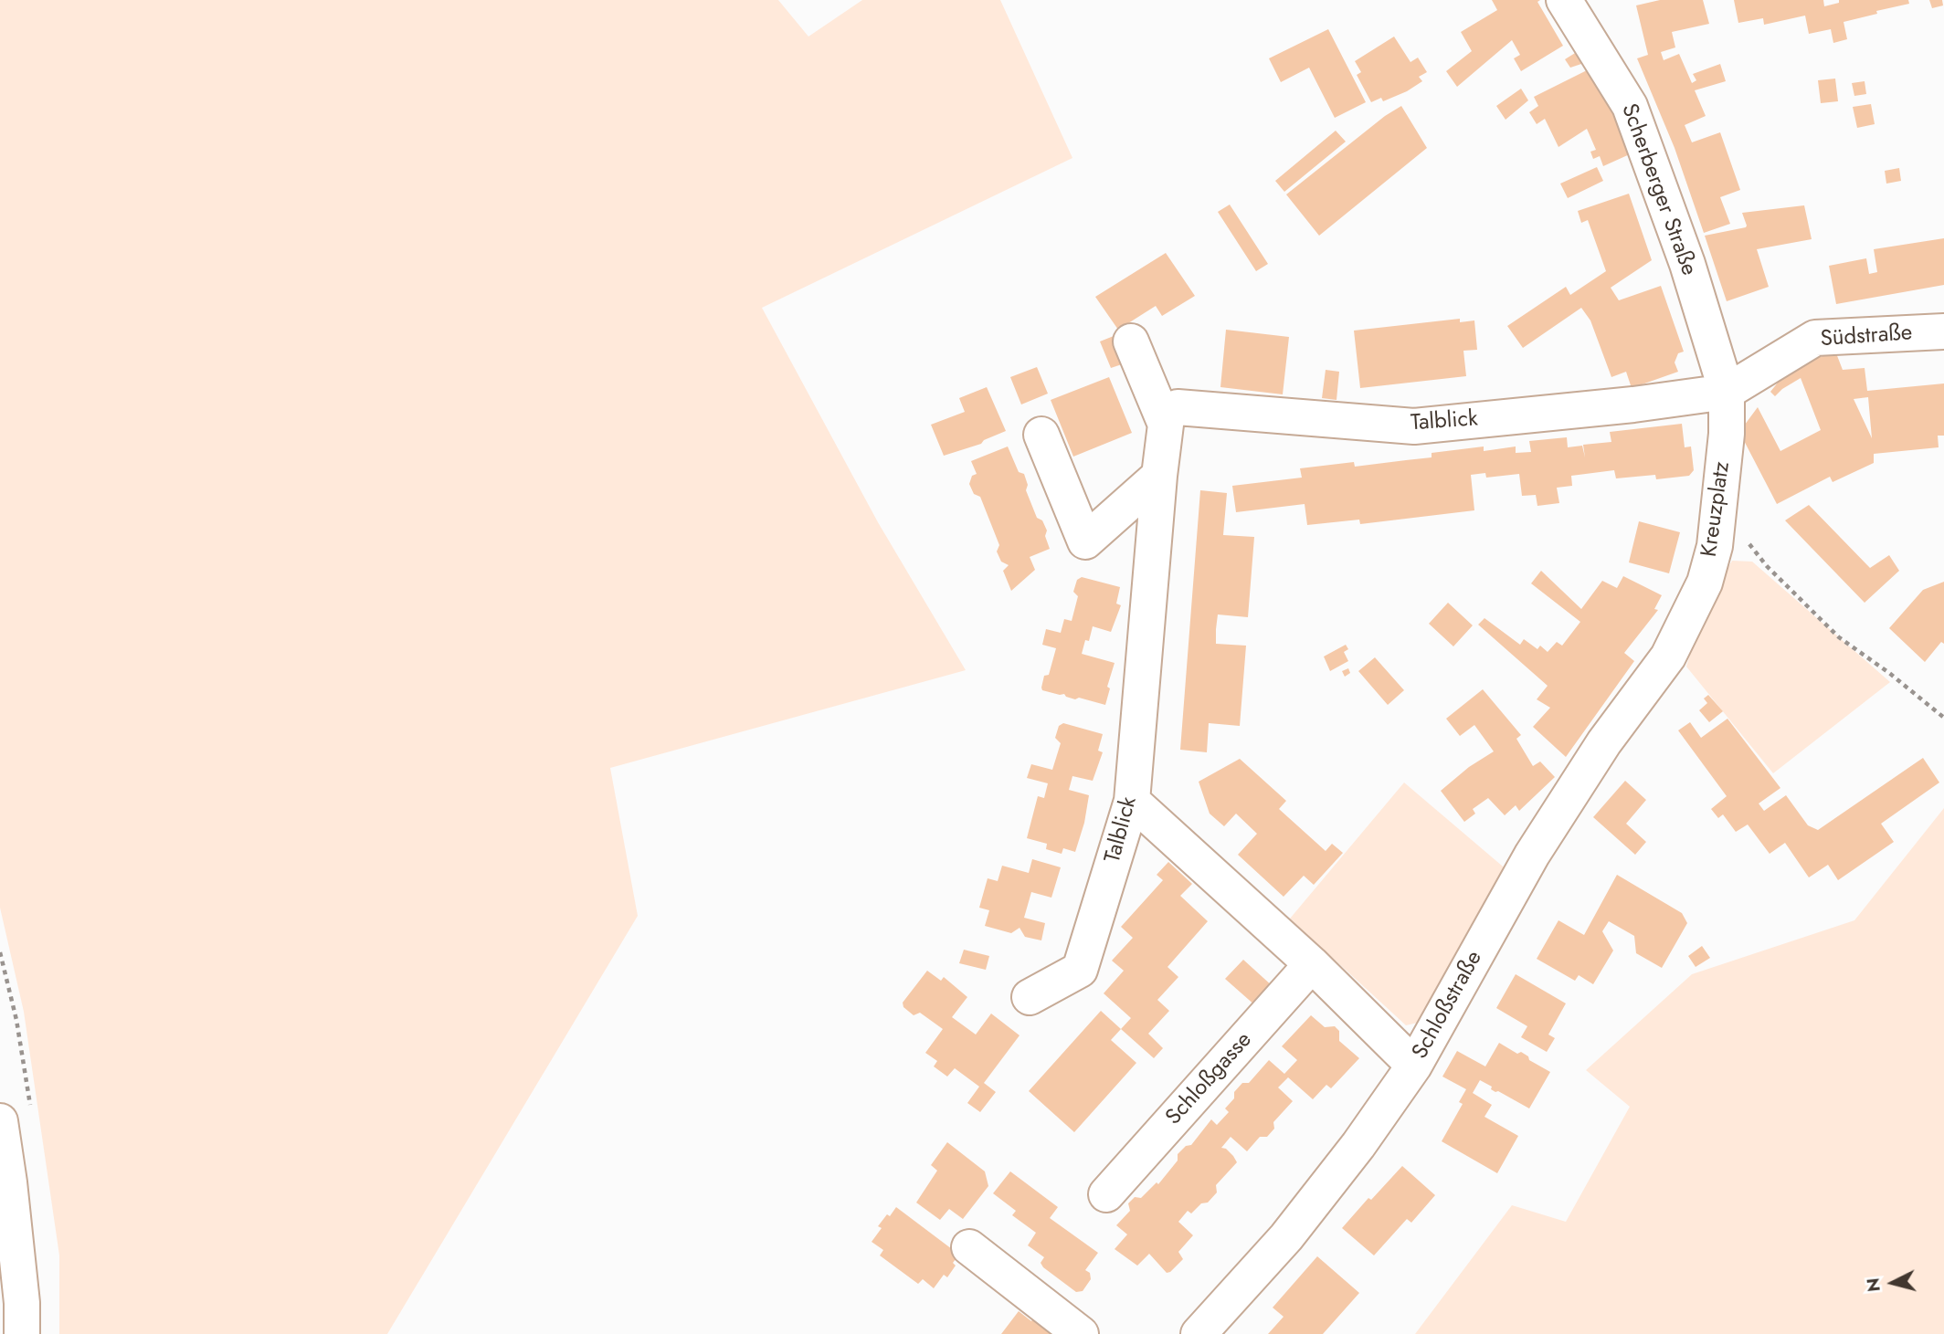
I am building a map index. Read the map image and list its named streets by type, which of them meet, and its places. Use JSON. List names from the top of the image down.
{
  "streets": {
    "street": [
      "Scherberger Straße",
      "Südstraße",
      "Talblick",
      "Kreuzplatz",
      "Schloßstraße",
      "Schloßgasse"
    ]
  },
  "crossings": [
    ["Scherberger Straße", "Südstraße"],
    ["Scherberger Straße", "Talblick"],
    ["Scherberger Straße", "Kreuzplatz"],
    ["Südstraße", "Talblick"],
    ["Südstraße", "Kreuzplatz"],
    ["Talblick", "Kreuzplatz"],
    ["Kreuzplatz", "Schloßstraße"]
  ],
  "north": "left"
}
